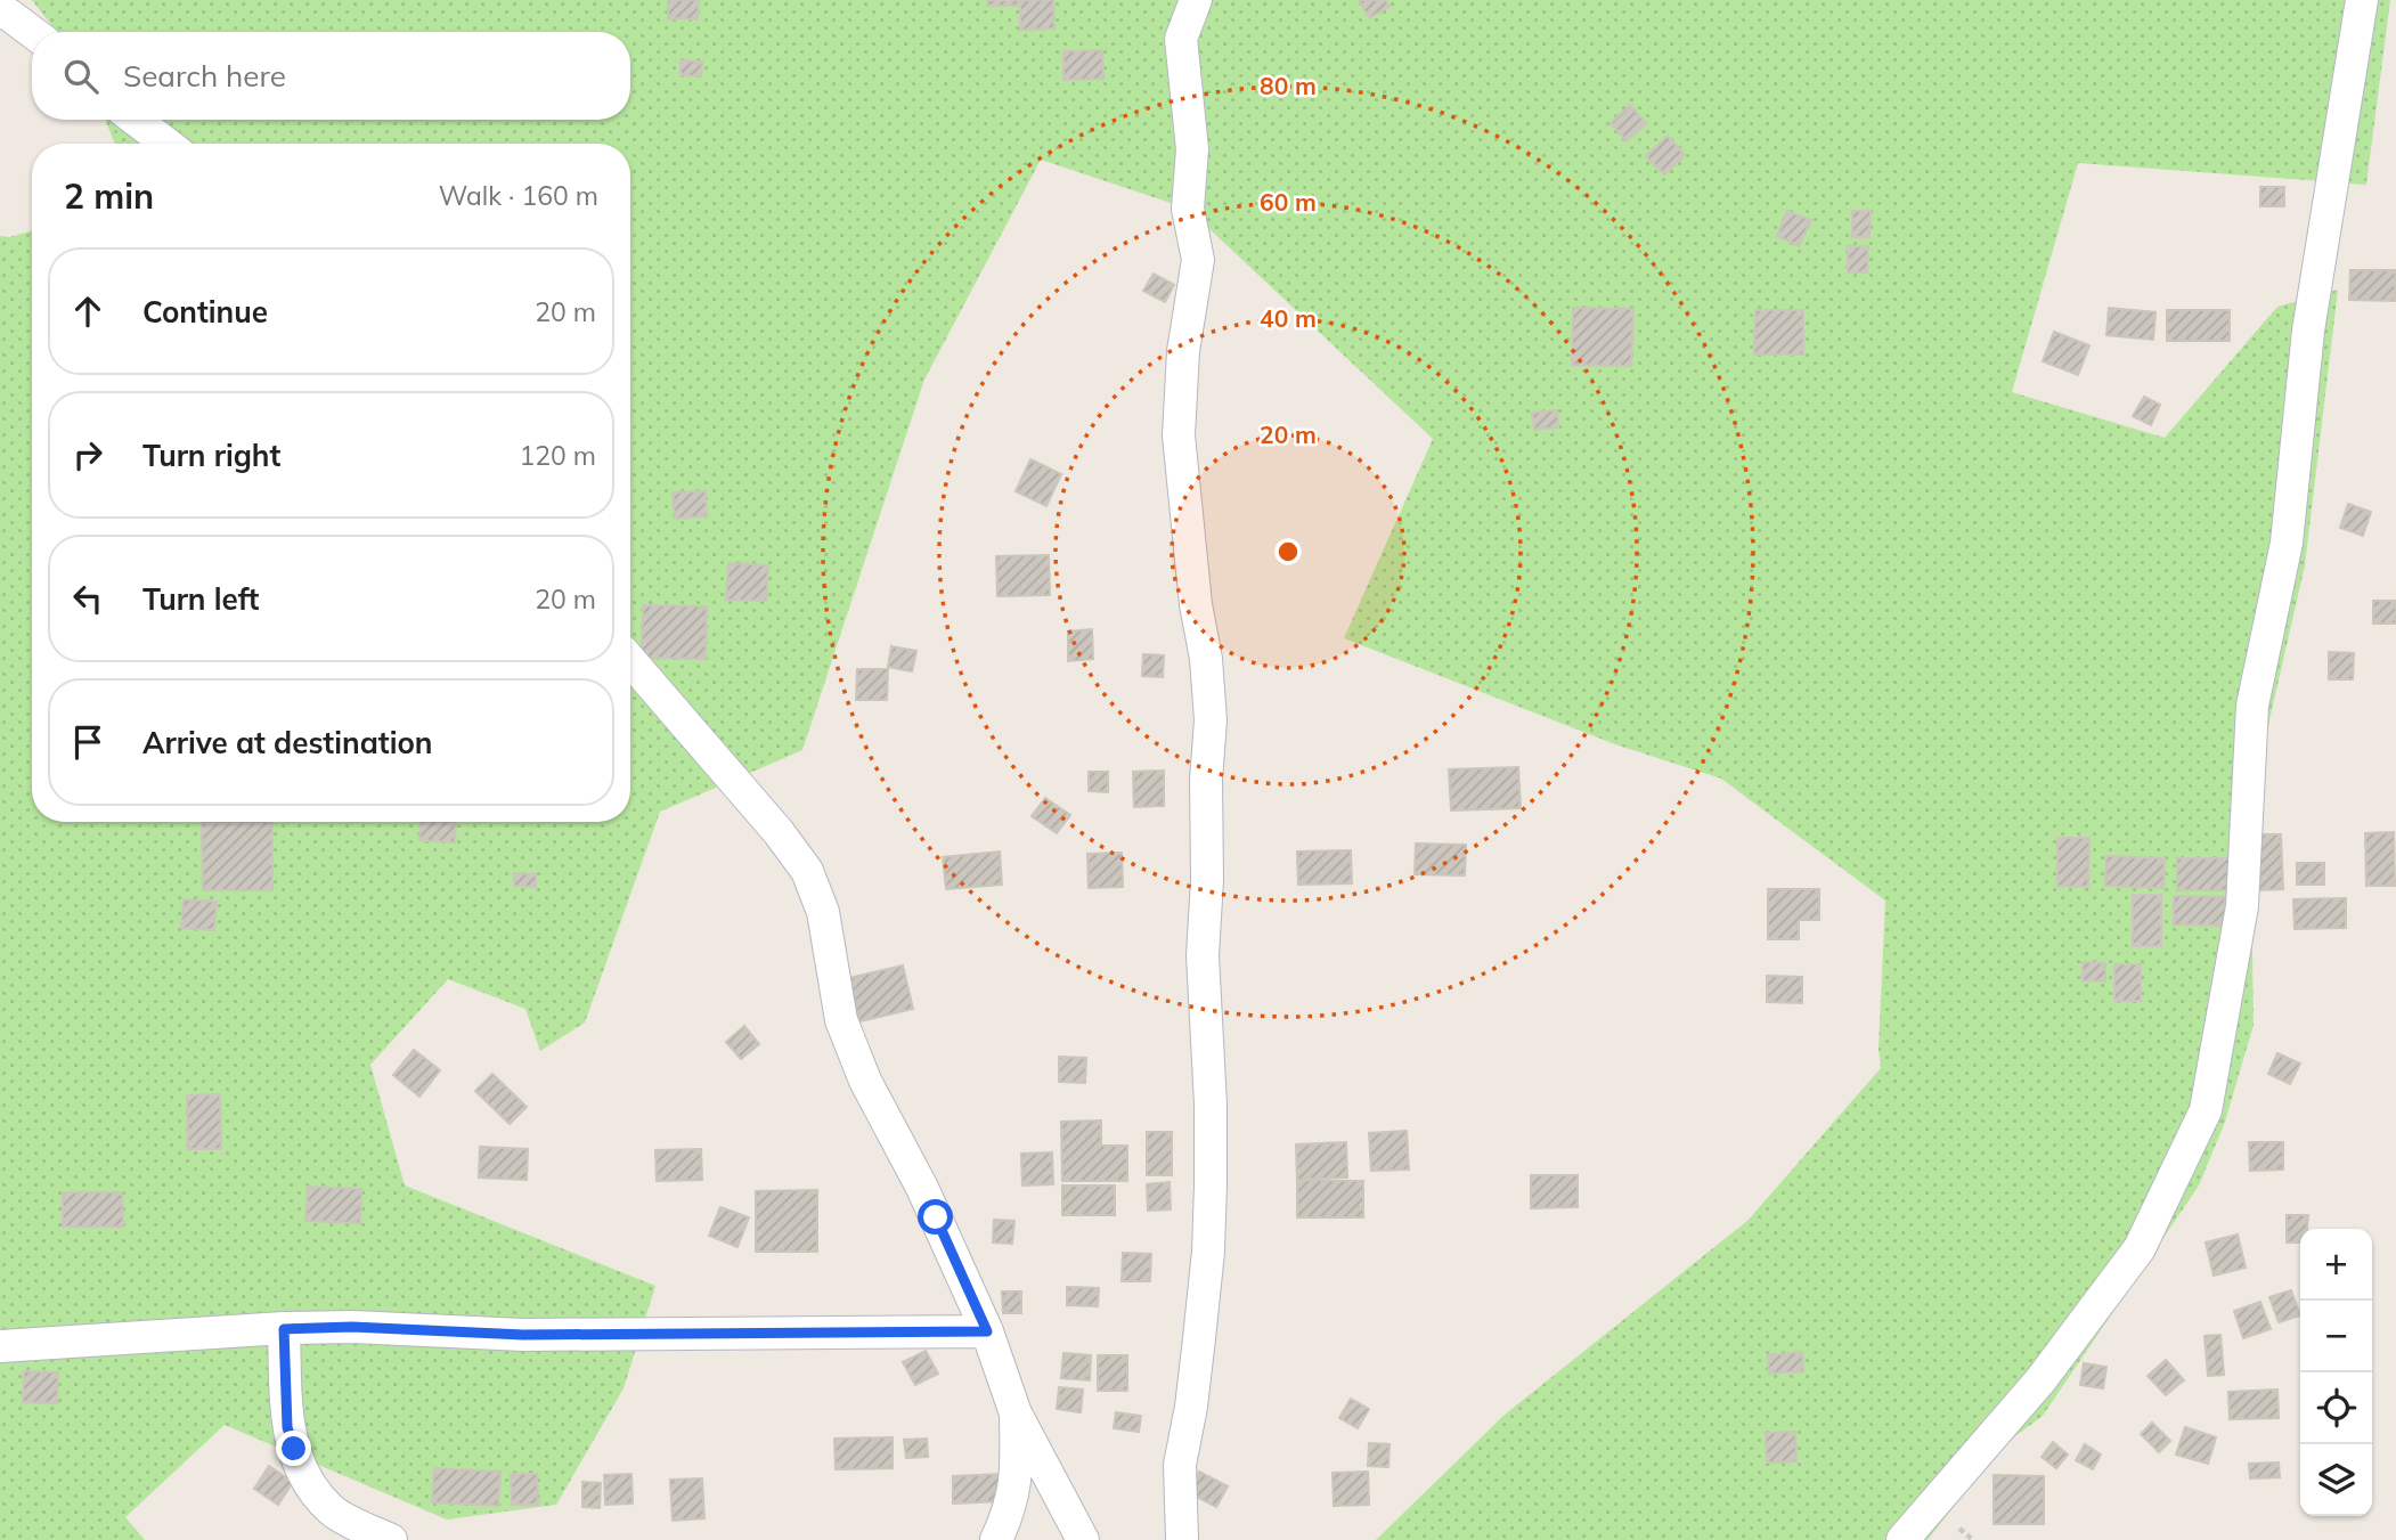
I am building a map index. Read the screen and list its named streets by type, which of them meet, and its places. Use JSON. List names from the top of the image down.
{
  "page": {
    "search": "Search here",
    "heading": ["2 min", "Walk · 160 m"],
    "list": [
      ["Continue", "20 m"],
      ["Turn right", "120 m"],
      ["Turn left", "20 m"],
      "Arrive at destination"
    ],
    "map_buttons": ["+", "−"]
  },
  "rings": [
    "80 m",
    "60 m",
    "40 m",
    "20 m"
  ]
}
